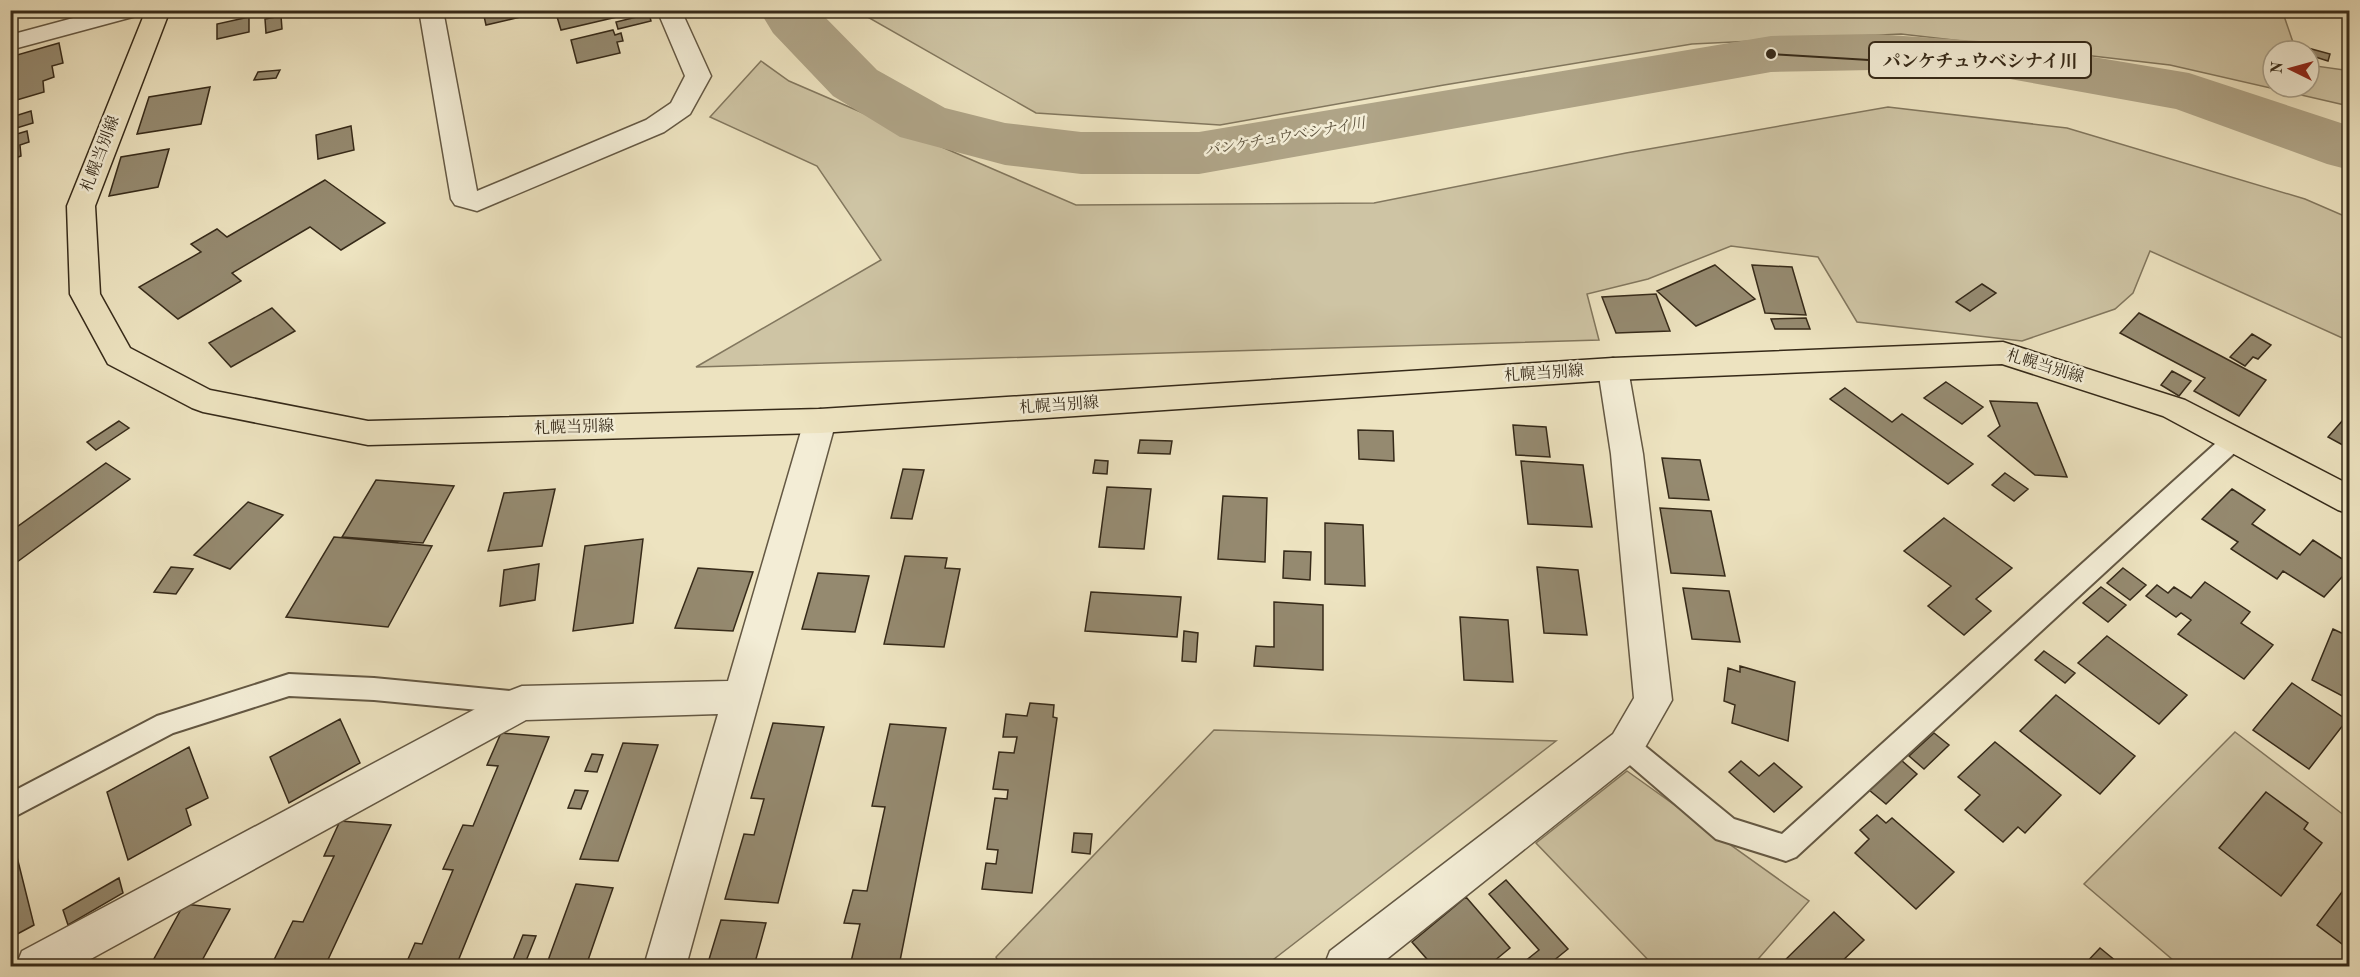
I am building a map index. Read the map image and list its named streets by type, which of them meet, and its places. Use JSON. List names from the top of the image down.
{
  "streets": {
    "main road": ["札幌当別線"]
  },
  "water": ["パンケチュウベシナイ川"],
  "places": ["パンケチュウベシナイ川"],
  "north": "left"
}
